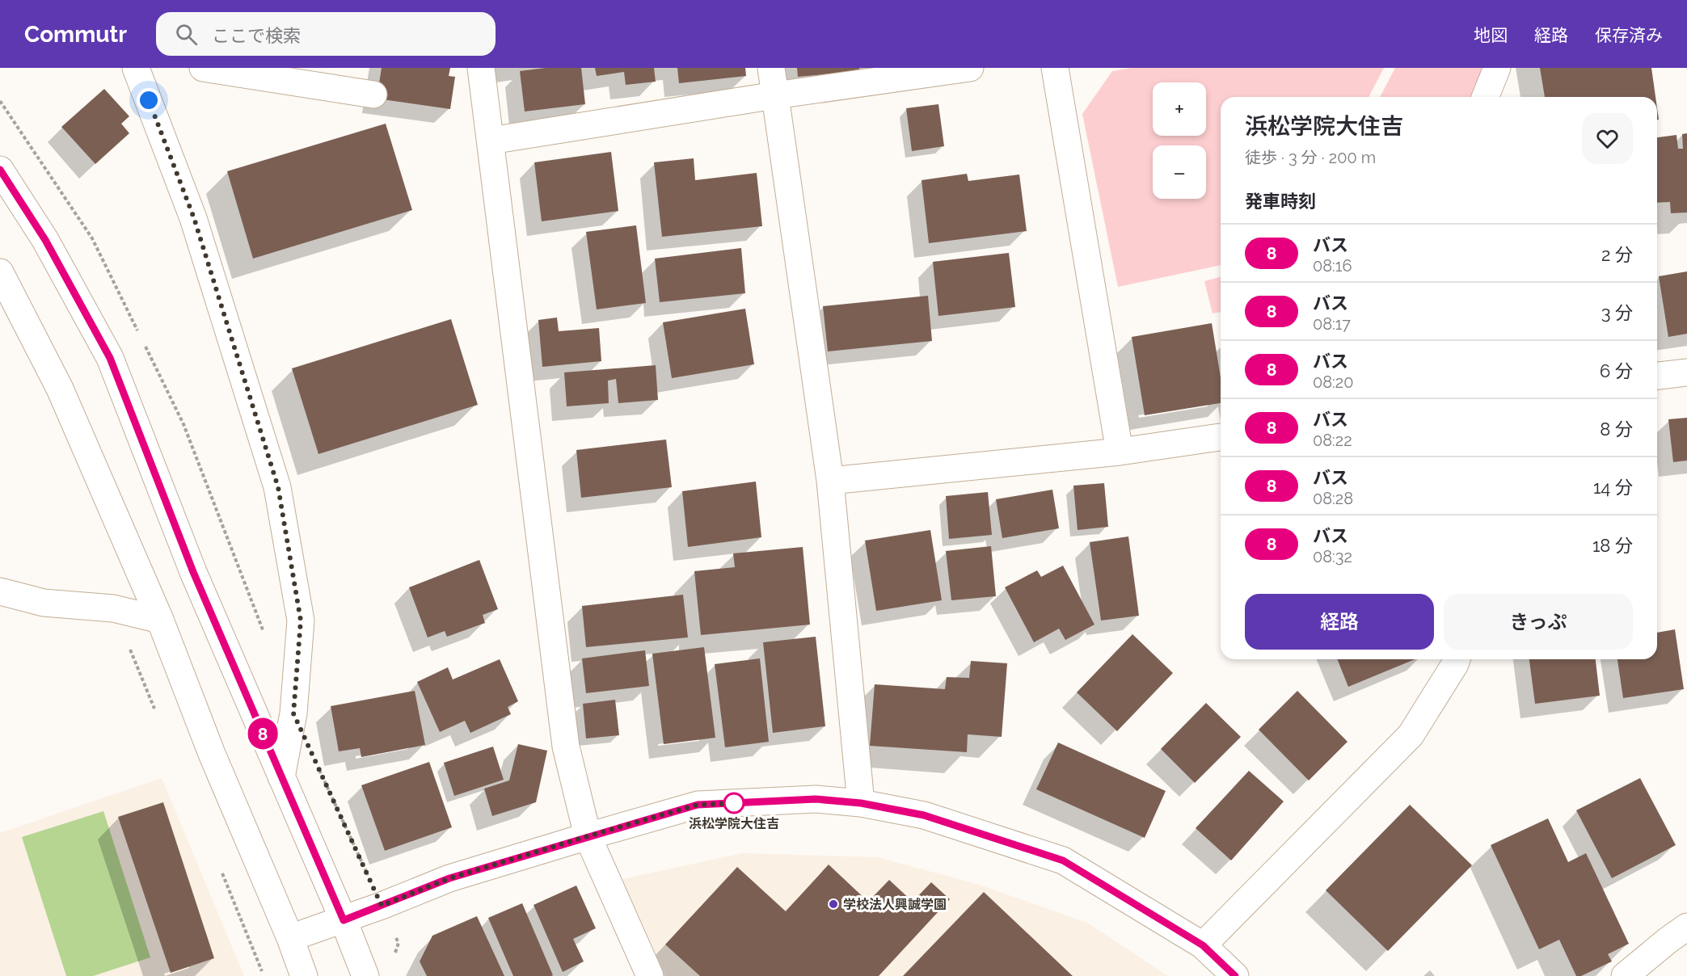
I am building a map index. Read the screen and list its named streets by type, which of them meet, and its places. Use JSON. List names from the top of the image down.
{
  "places": ["浜松学院大住吉", "学校法人興誠学園"],
  "lines": ["bus line 8"],
  "page": {
    "header": "Commutr",
    "search": "ここで検索",
    "nav": ["地図", "経路", "保存済み"],
    "on_map": "8",
    "map_buttons": ["+", "−"],
    "heading": [
      ["浜松学院大住吉", "徒歩 · 3 分 · 200 m"],
      "発車時刻"
    ],
    "list": [
      {
        "mark": "8",
        "name": "バス",
        "note": "08:16",
        "value": "2 分"
      },
      {
        "mark": "8",
        "name": "バス",
        "note": "08:17",
        "value": "3 分"
      },
      {
        "mark": "8",
        "name": "バス",
        "note": "08:20",
        "value": "6 分"
      },
      {
        "mark": "8",
        "name": "バス",
        "note": "08:22",
        "value": "8 分"
      },
      {
        "mark": "8",
        "name": "バス",
        "note": "08:28",
        "value": "14 分"
      },
      {
        "mark": "8",
        "name": "バス",
        "note": "08:32",
        "value": "18 分"
      }
    ],
    "buttons": ["経路", "きっぷ"]
  }
}
